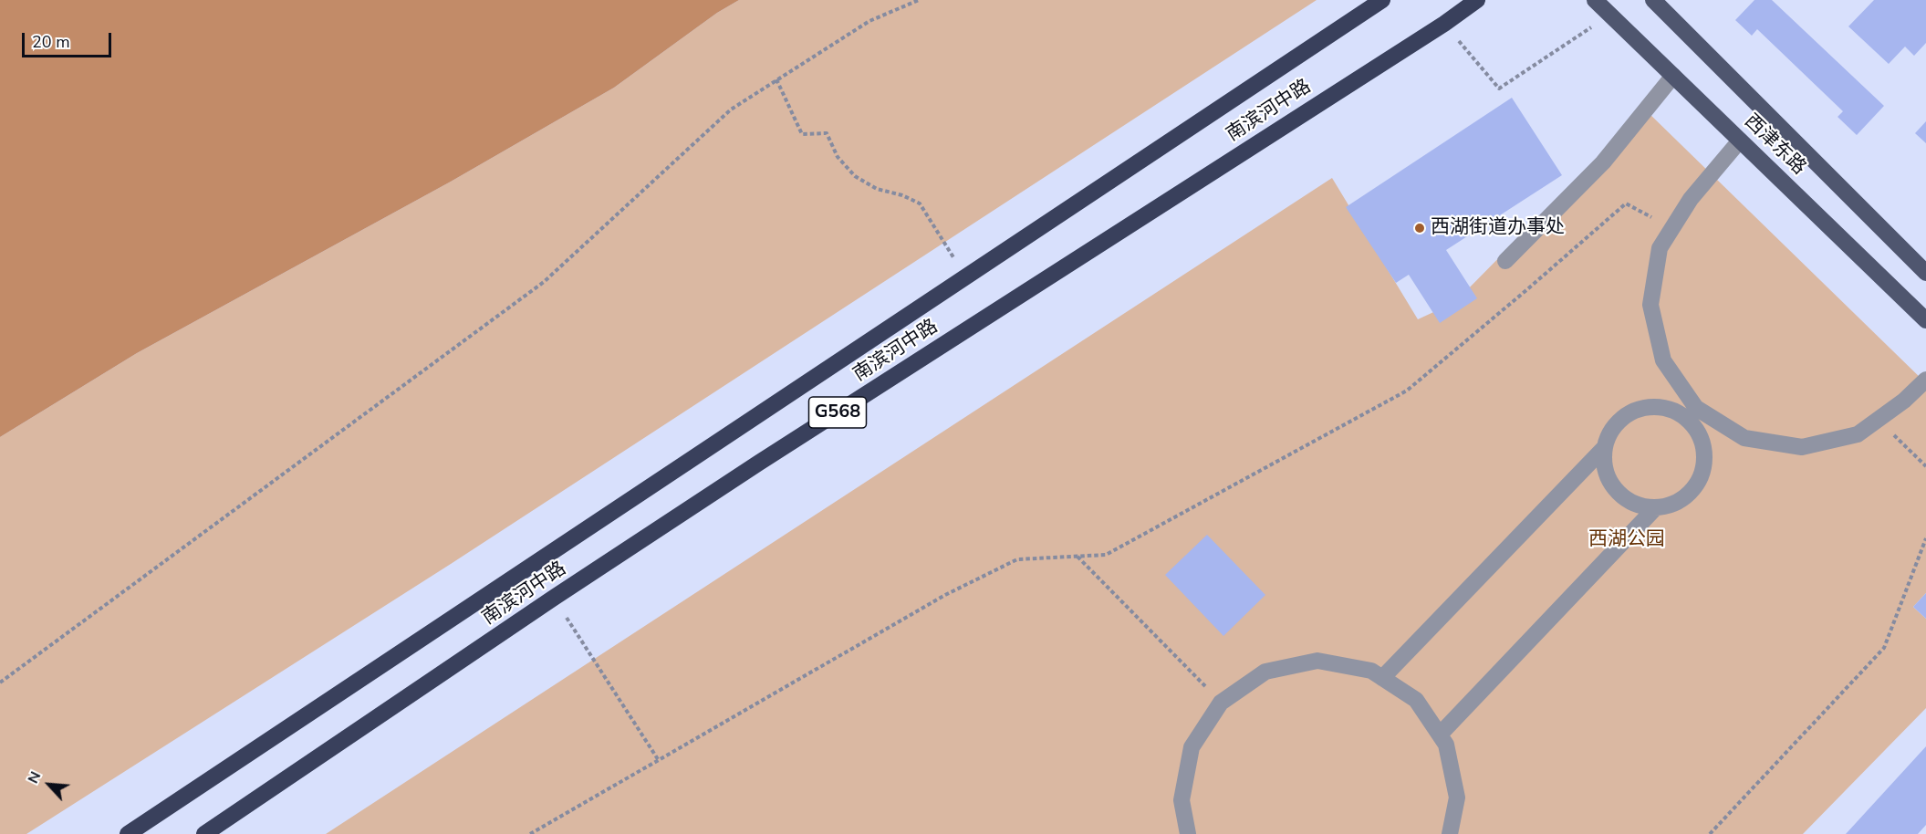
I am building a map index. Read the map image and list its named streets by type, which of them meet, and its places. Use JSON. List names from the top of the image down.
{
  "streets": {
    "highway": ["南滨河中路", "G568"],
    "main road": ["西津东路"]
  },
  "parks": ["西湖公园"],
  "places": ["西湖街道办事处"],
  "scale_bar": "20 m",
  "north": "top left"
}
